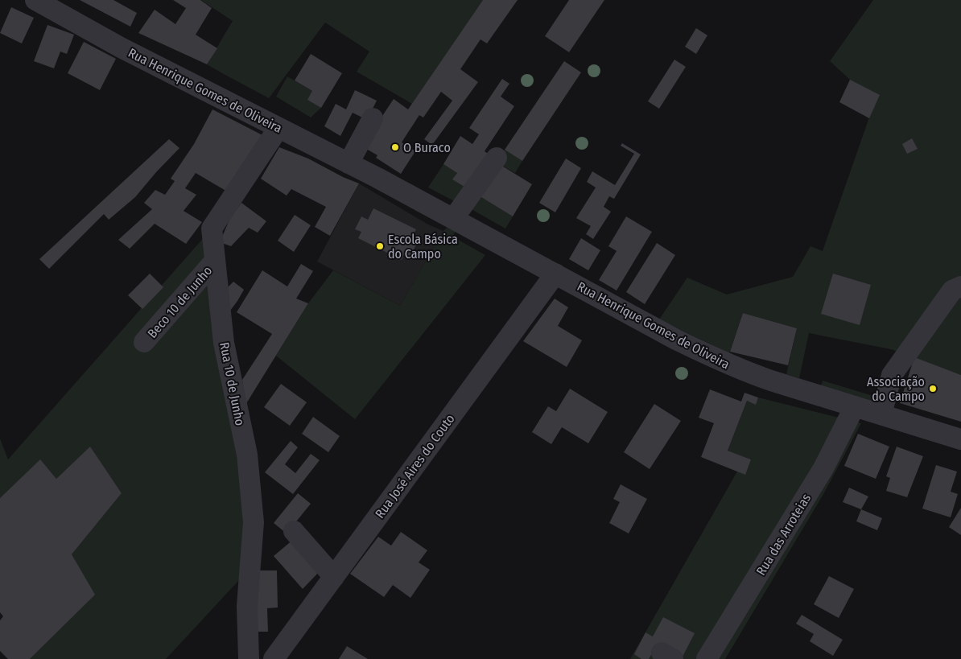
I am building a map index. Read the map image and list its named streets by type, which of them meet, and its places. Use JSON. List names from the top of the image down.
{
  "streets": {
    "street": [
      "Rua Henrique Gomes de Oliveira",
      "Beco 10 de Junho",
      "Rua 10 de Junho",
      "Rua José Aires do Couto",
      "Rua das Arroteias"
    ]
  },
  "crossings": [
    ["Rua Henrique Gomes de Oliveira", "Rua 10 de Junho"],
    ["Rua Henrique Gomes de Oliveira", "Rua José Aires do Couto"],
    ["Rua Henrique Gomes de Oliveira", "Rua das Arroteias"],
    ["Beco 10 de Junho", "Rua 10 de Junho"]
  ],
  "places": ["O Buraco", "Escola Básica do Campo", "Associação do Campo"]
}
